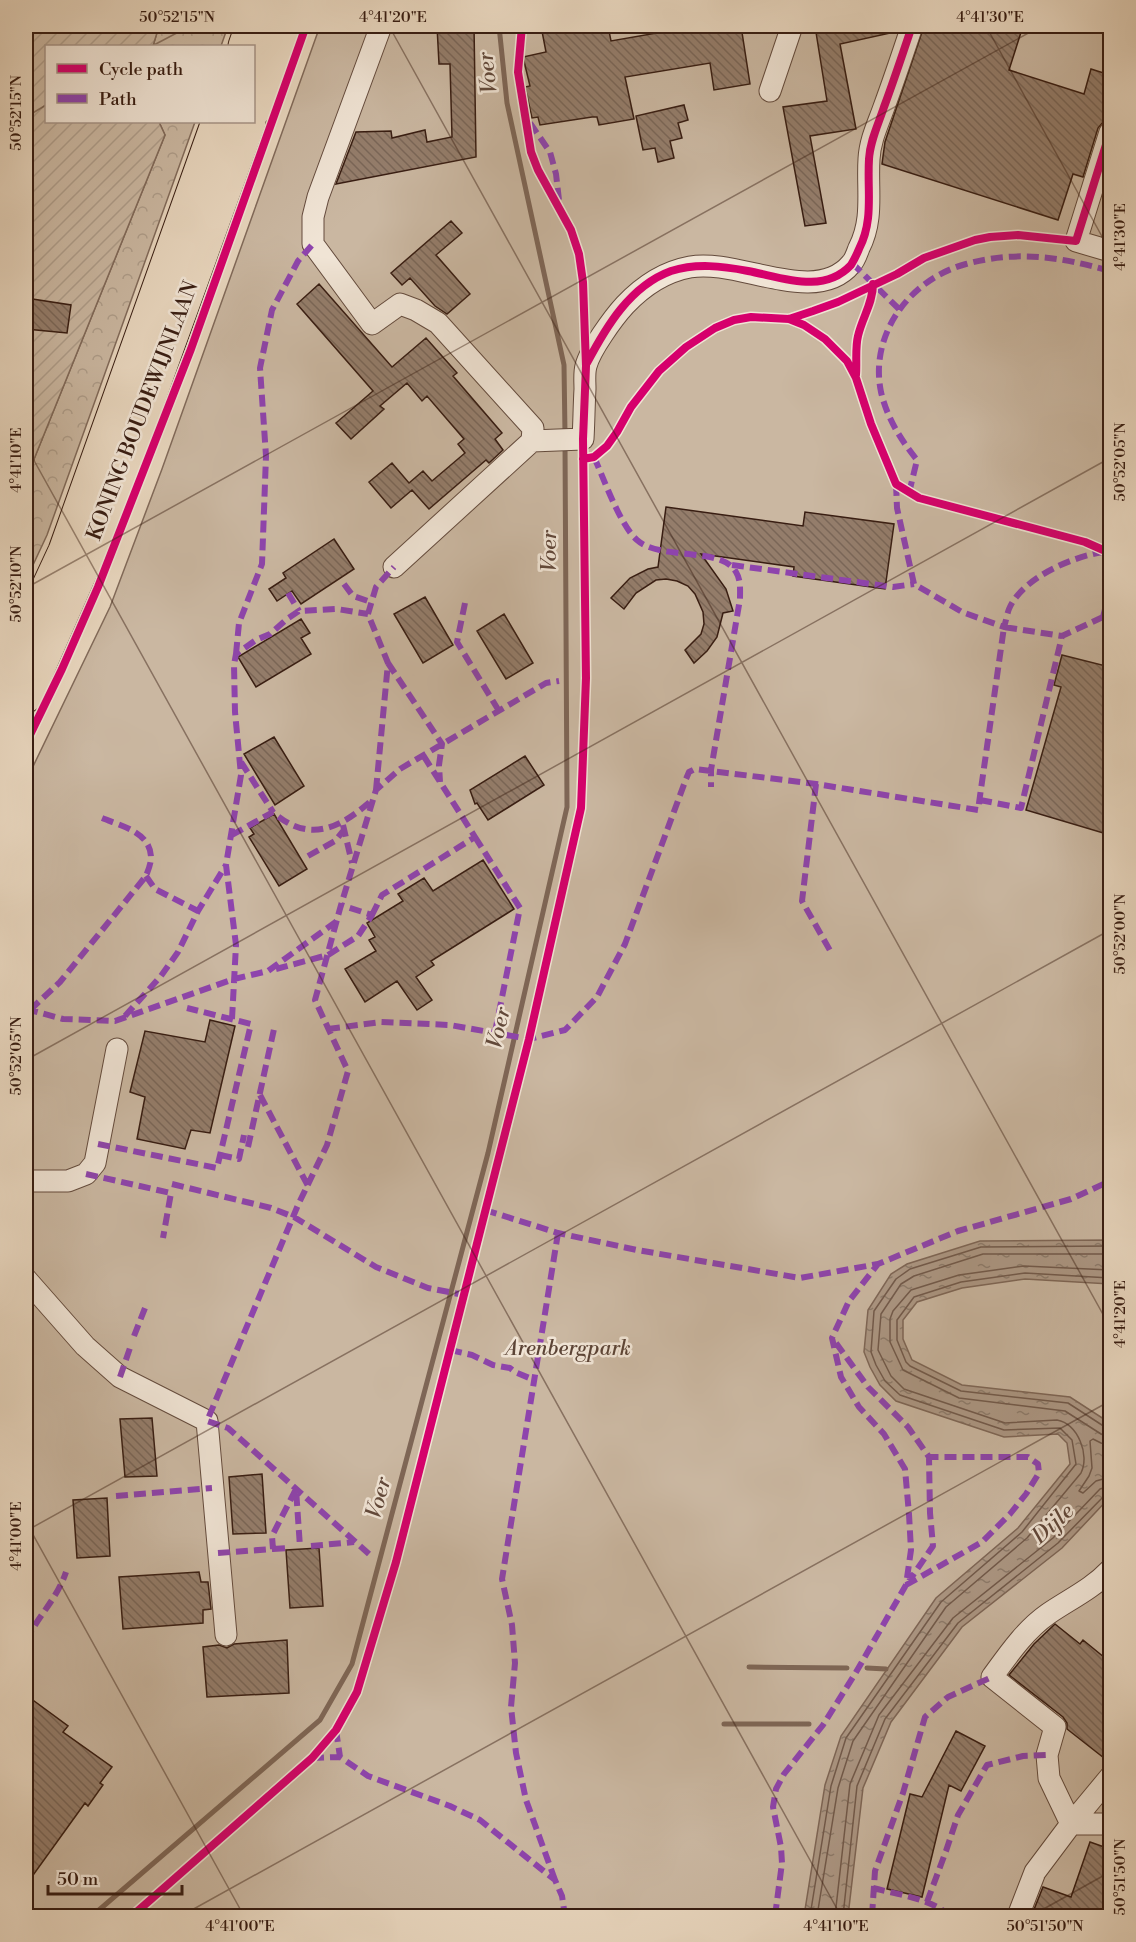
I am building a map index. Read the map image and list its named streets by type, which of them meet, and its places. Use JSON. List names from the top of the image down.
{
  "streets": {
    "highway": ["KONING BOUDEWIJNLAAN"]
  },
  "water": ["Voer", "Dijle"],
  "parks": ["Arenbergpark"],
  "legend": ["Cycle path", "Path"],
  "scale_bar": "50 m",
  "coordinates": [
    "50°52'15\"N",
    "4°41'20\"E",
    "4°41'30\"E",
    "4°41'10\"E",
    "50°52'05\"N",
    "50°52'10\"N",
    "50°52'00\"N",
    "4°41'00\"E",
    "50°51'50\"N"
  ]
}
